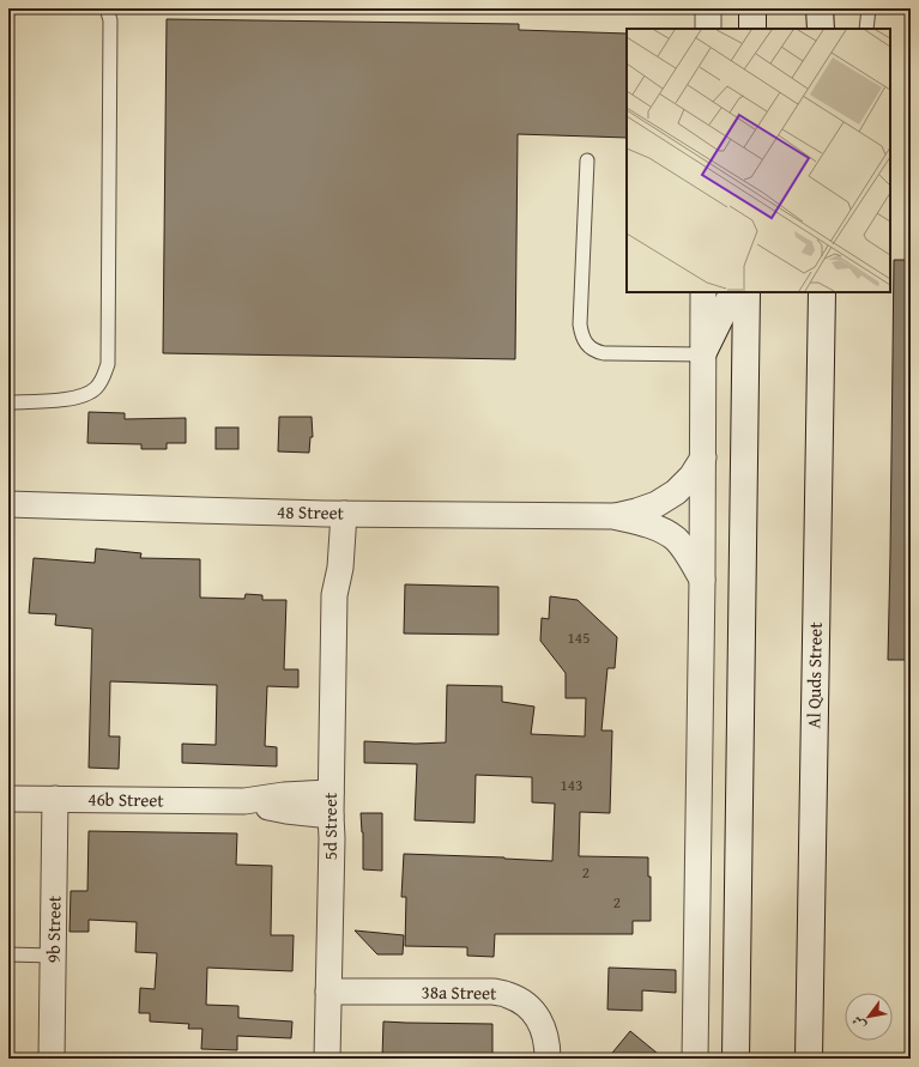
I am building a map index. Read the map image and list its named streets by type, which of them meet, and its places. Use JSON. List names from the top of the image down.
{
  "streets": {
    "main road": ["Al Quds Street"],
    "street": [
      "48 Street",
      "46b Street",
      "5d Street",
      "9b Street",
      "38a Street"
    ]
  },
  "crossings": [
    ["48 Street", "5d Street"],
    ["46b Street", "5d Street"],
    ["46b Street", "9b Street"],
    ["5d Street", "38a Street"]
  ],
  "house_numbers": [
    "145",
    "143",
    "2",
    "2"
  ],
  "north": "bottom left"
}
